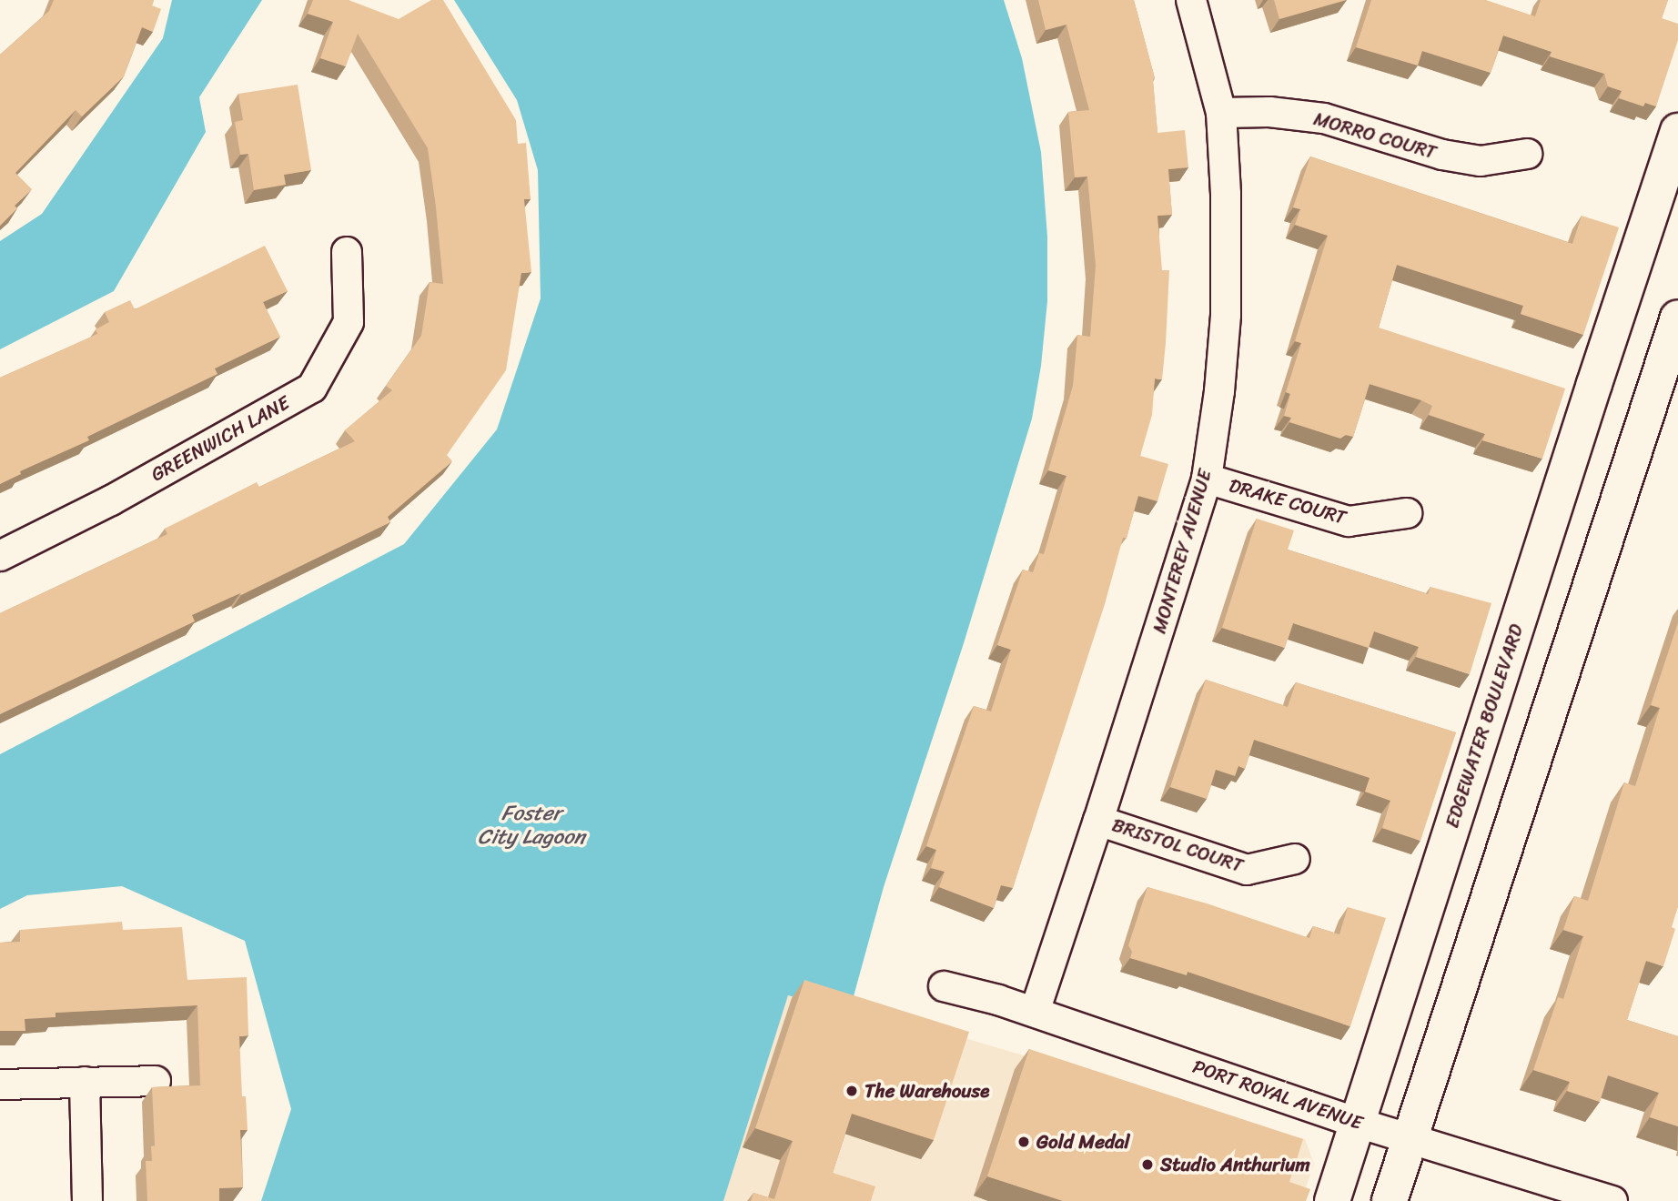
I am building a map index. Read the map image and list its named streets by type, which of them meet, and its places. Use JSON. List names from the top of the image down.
{
  "streets": {
    "street": [
      "MORRO COURT",
      "GREENWICH LANE",
      "DRAKE COURT",
      "MONTEREY AVENUE",
      "EDGEWATER BOULEVARD",
      "BRISTOL COURT",
      "PORT ROYAL AVENUE"
    ]
  },
  "crossings": [
    ["MORRO COURT", "MONTEREY AVENUE"],
    ["DRAKE COURT", "MONTEREY AVENUE"],
    ["MONTEREY AVENUE", "BRISTOL COURT"],
    ["MONTEREY AVENUE", "PORT ROYAL AVENUE"],
    ["EDGEWATER BOULEVARD", "PORT ROYAL AVENUE"]
  ],
  "water": ["Foster City Lagoon"],
  "places": ["The Warehouse", "Gold Medal", "Studio Anthurium"]
}
